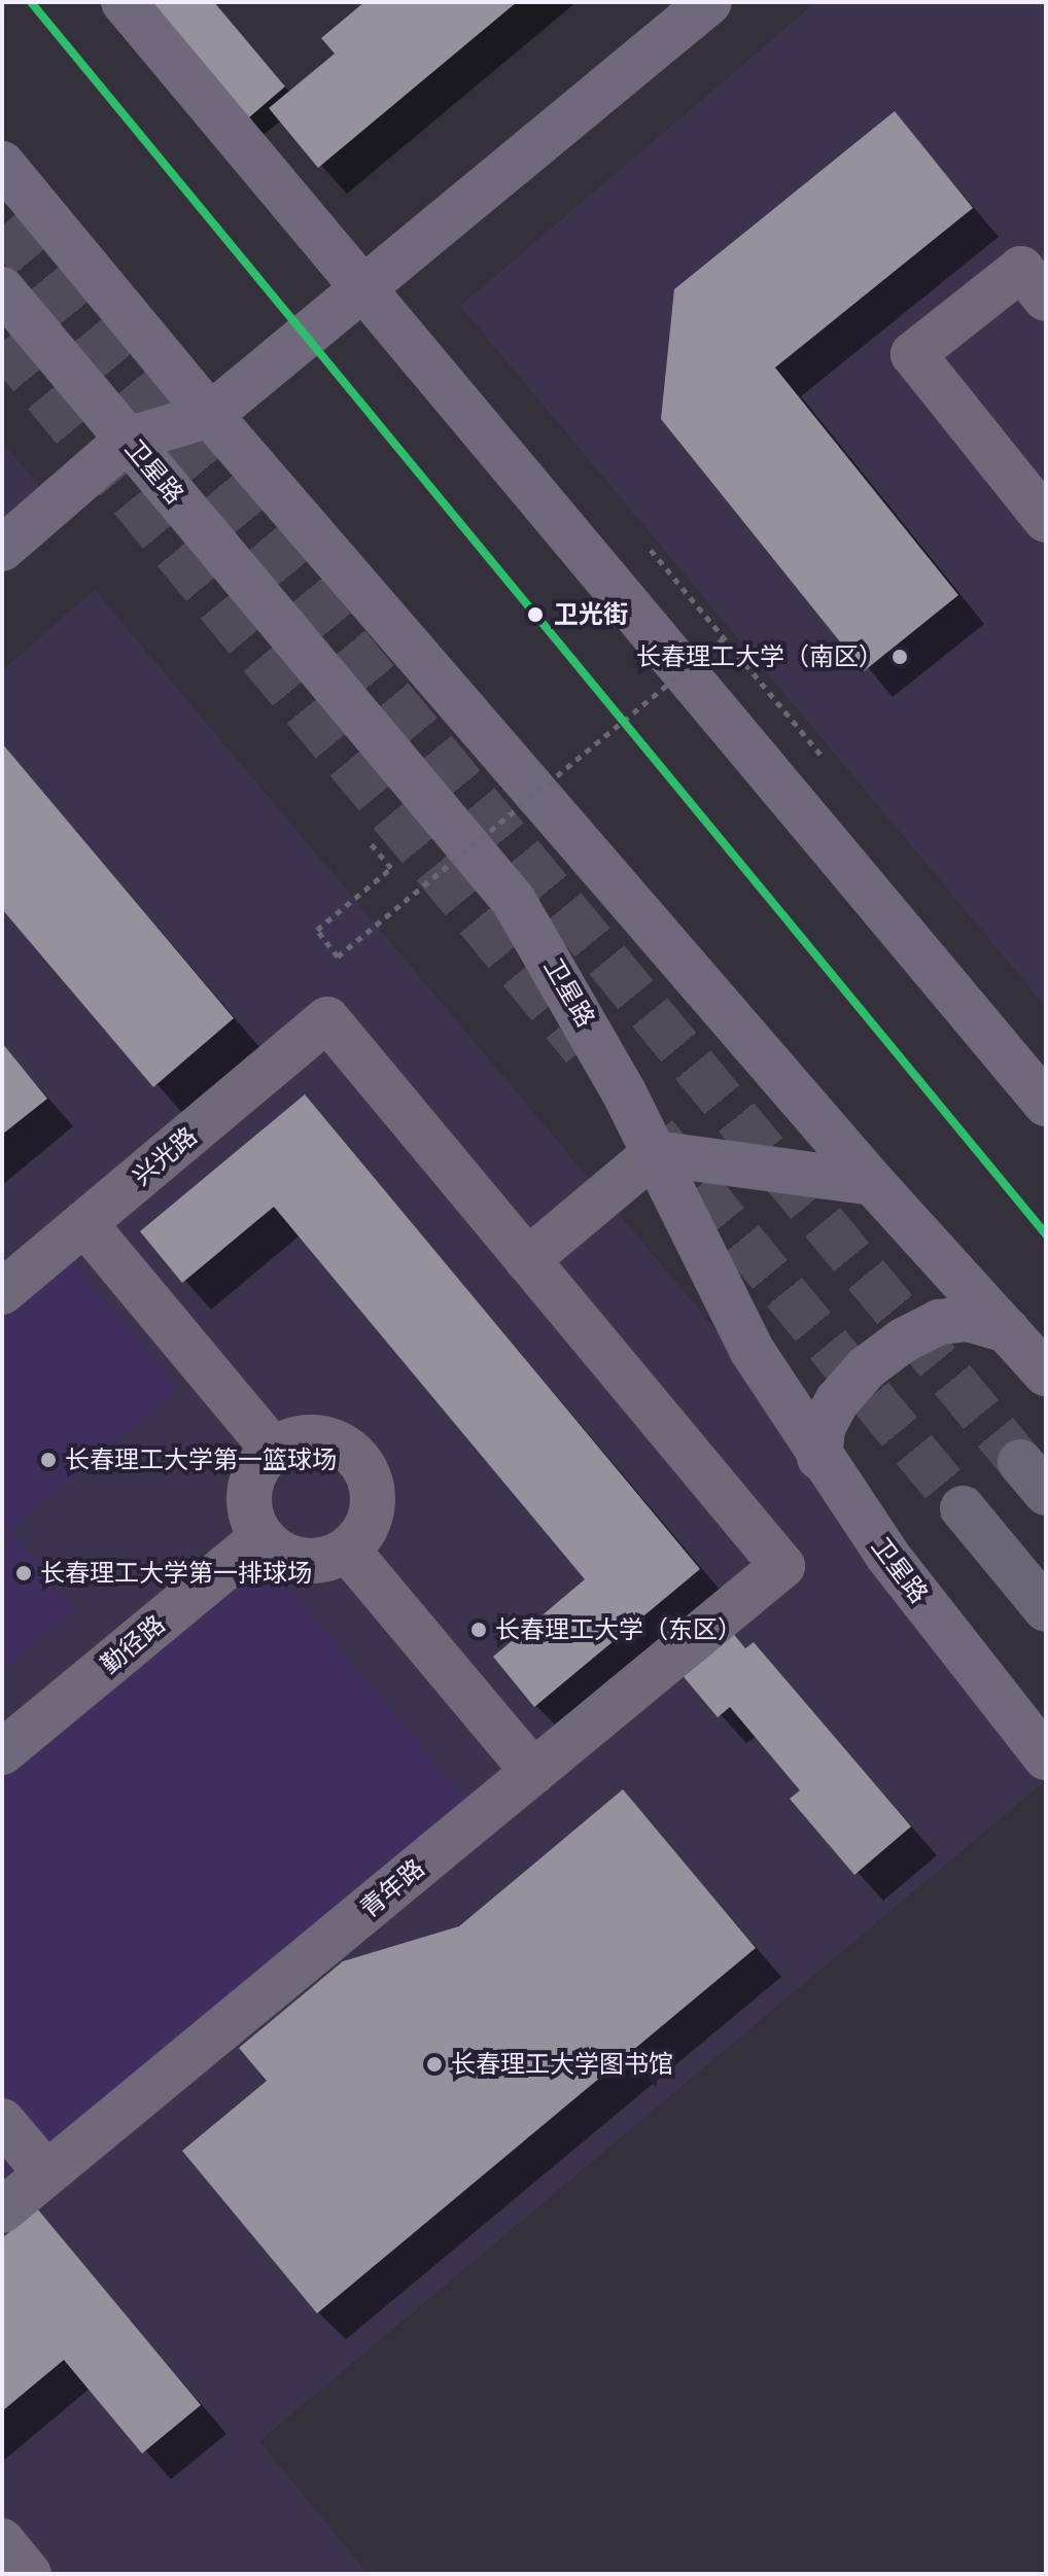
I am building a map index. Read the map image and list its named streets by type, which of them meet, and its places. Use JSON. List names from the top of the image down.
{
  "streets": {
    "main road": ["卫星路"],
    "lane": ["兴光路", "勤径路", "青年路"]
  },
  "crossings": [
    ["兴光路", "青年路"]
  ],
  "places": [
    "卫光街",
    "长春理工大学（南区）",
    "长春理工大学第一篮球场",
    "长春理工大学第一排球场",
    "长春理工大学（东区）",
    "长春理工大学图书馆"
  ]
}
